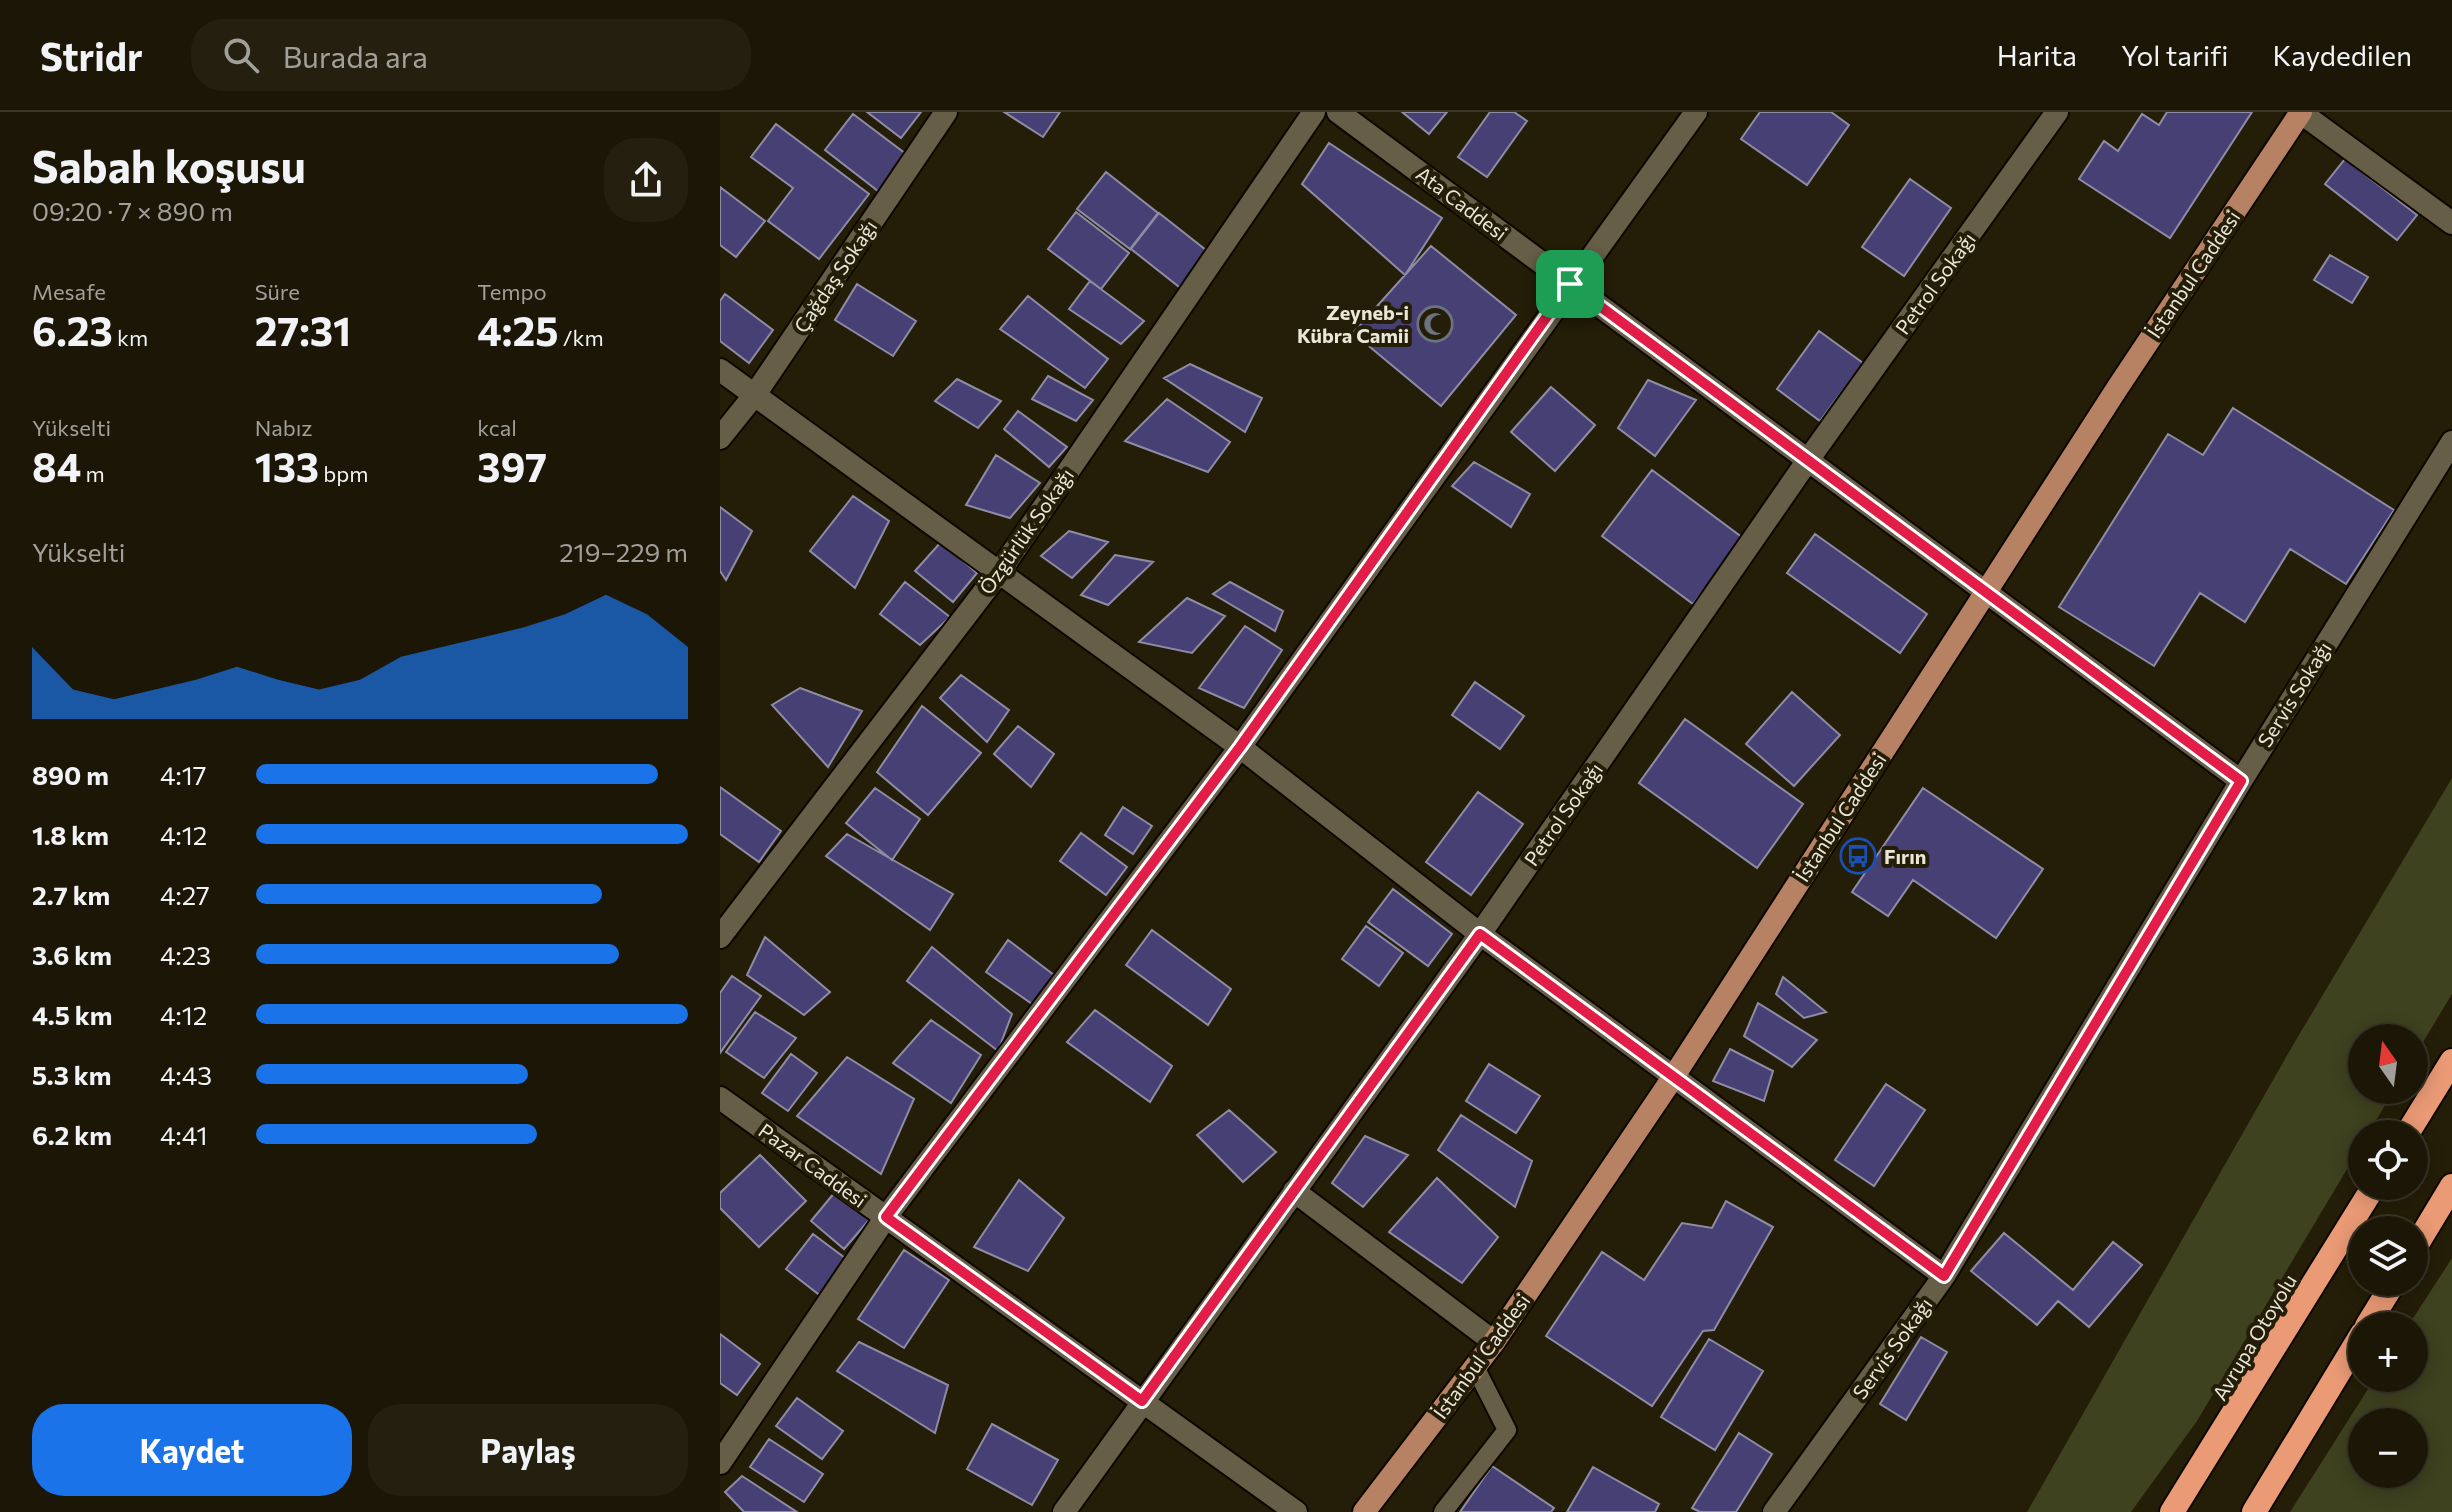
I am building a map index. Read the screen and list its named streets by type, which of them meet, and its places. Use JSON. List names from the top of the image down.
{
  "streets": {
    "highway": ["Avrupa Otoyolu"],
    "main road": ["İstanbul Caddesi"],
    "street": [
      "Ata Caddesi",
      "Çağdaş Sokağı",
      "Petrol Sokağı",
      "Özgürlük Sokağı",
      "Servis Sokağı",
      "Pazar Caddesi"
    ]
  },
  "crossings": [
    ["Ata Caddesi", "İstanbul Caddesi"],
    ["Ata Caddesi", "Petrol Sokağı"],
    ["Ata Caddesi", "Servis Sokağı"],
    ["Petrol Sokağı", "Pazar Caddesi"]
  ],
  "places": {
    "mosque": ["Zeyneb-i Kübra Camii"],
    "bus stop": ["Fırın"]
  },
  "north": "top",
  "page": {
    "header": "Stridr",
    "search": "Burada ara",
    "nav": ["Harita", "Yol tarifi", "Kaydedilen"],
    "heading": ["Sabah koşusu", "09:20 · 7 × 890 m"],
    "stats": [
      ["Mesafe", "6.23 km"],
      ["Süre", "27:31"],
      ["Tempo", "4:25 /km"],
      ["Yükselti", "84 m"],
      ["Nabız", "133 bpm"],
      ["kcal", "397"]
    ],
    "chart": ["Yükselti", "219–229 m"],
    "list": [
      {
        "name": "890 m",
        "note": "4:17"
      },
      {
        "name": "1.8 km",
        "note": "4:12"
      },
      {
        "name": "2.7 km",
        "note": "4:27"
      },
      {
        "name": "3.6 km",
        "note": "4:23"
      },
      {
        "name": "4.5 km",
        "note": "4:12"
      },
      {
        "name": "5.3 km",
        "note": "4:43"
      },
      {
        "name": "6.2 km",
        "note": "4:41"
      }
    ],
    "map_buttons": ["+", "−"],
    "buttons": ["Kaydet", "Paylaş"]
  }
}
